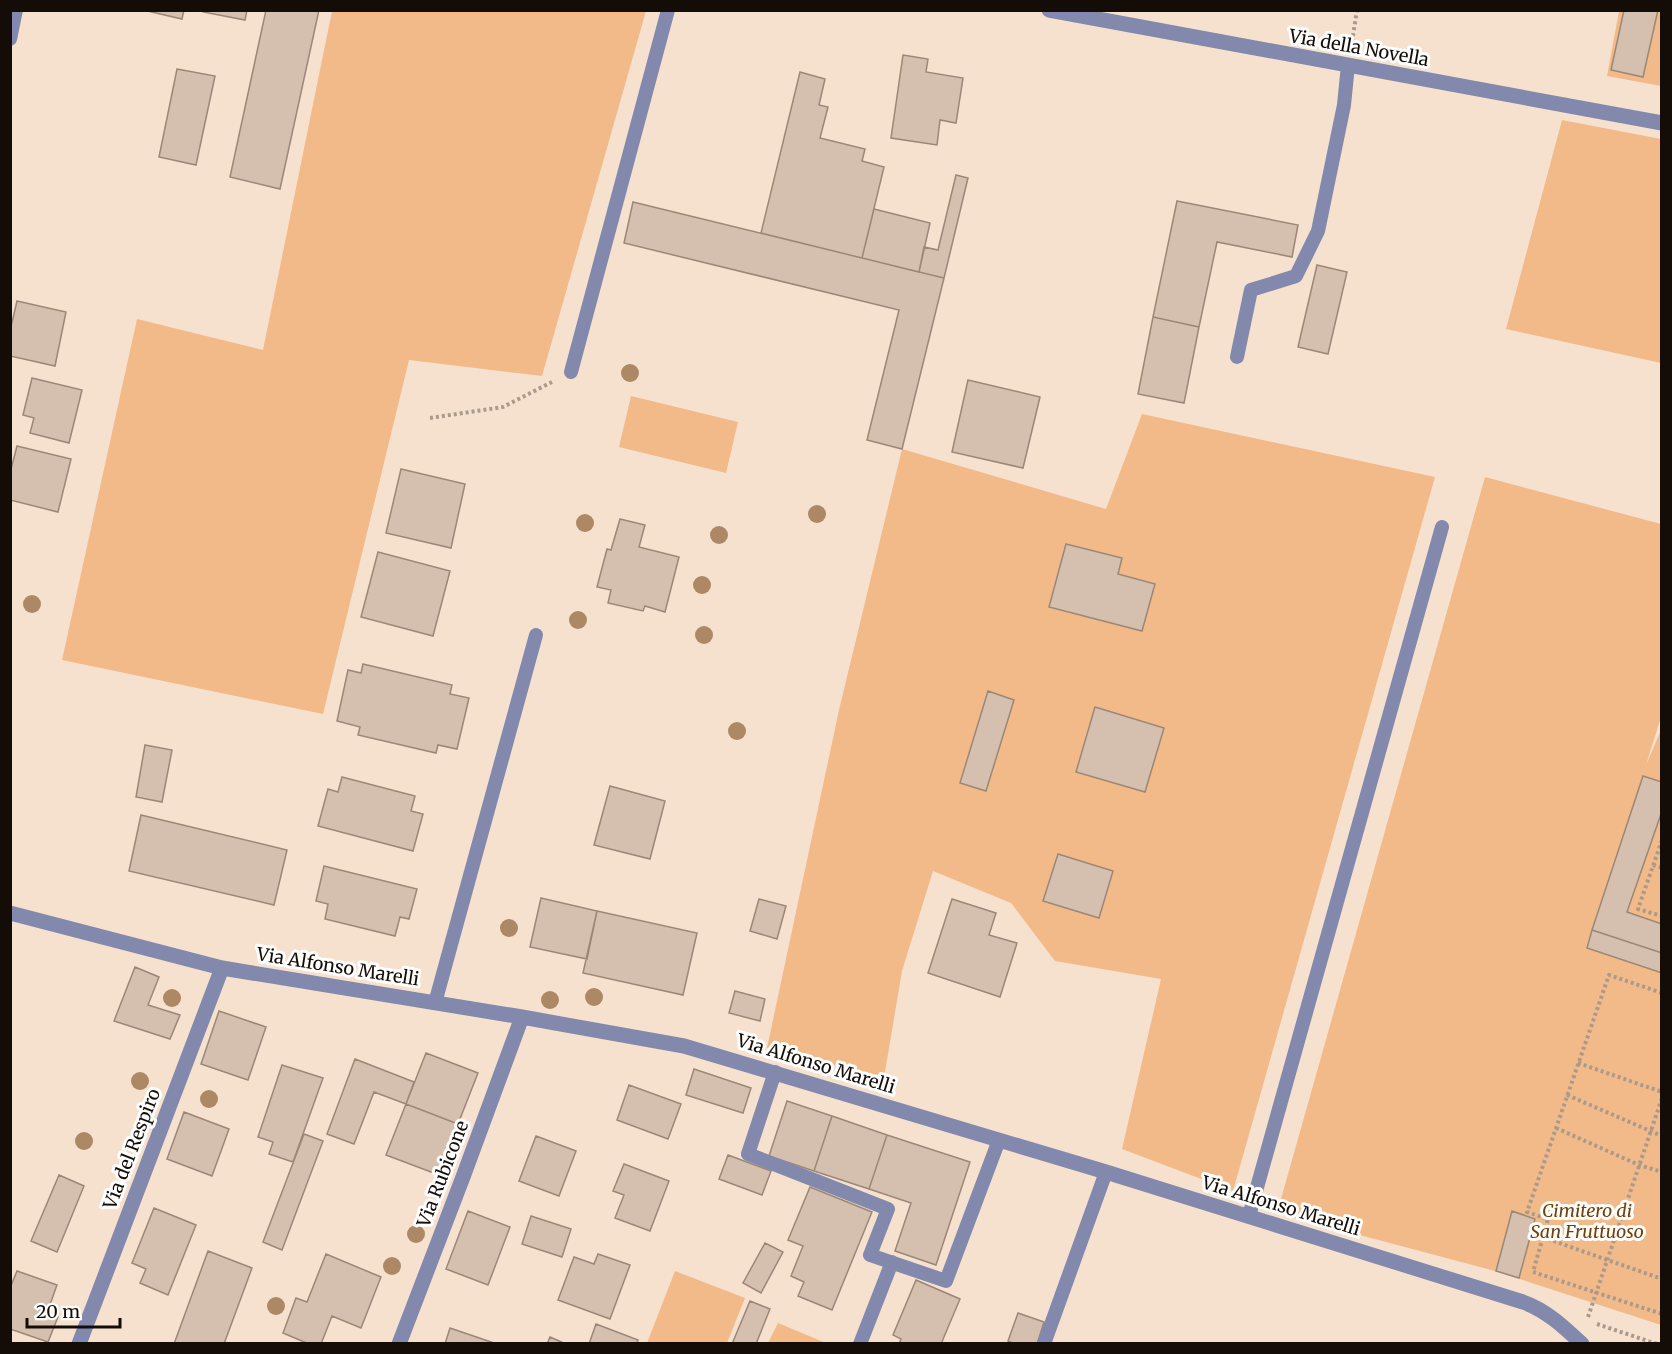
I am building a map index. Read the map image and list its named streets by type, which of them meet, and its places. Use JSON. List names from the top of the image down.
{
  "streets": {
    "street": [
      "Via della Novella",
      "Via Alfonso Marelli",
      "Via del Respiro",
      "Via Rubicone"
    ]
  },
  "crossings": [
    ["Via Alfonso Marelli", "Via del Respiro"],
    ["Via Alfonso Marelli", "Via Rubicone"]
  ],
  "parks": ["Cimitero di San Fruttuoso"],
  "scale_bar": "20 m"
}
